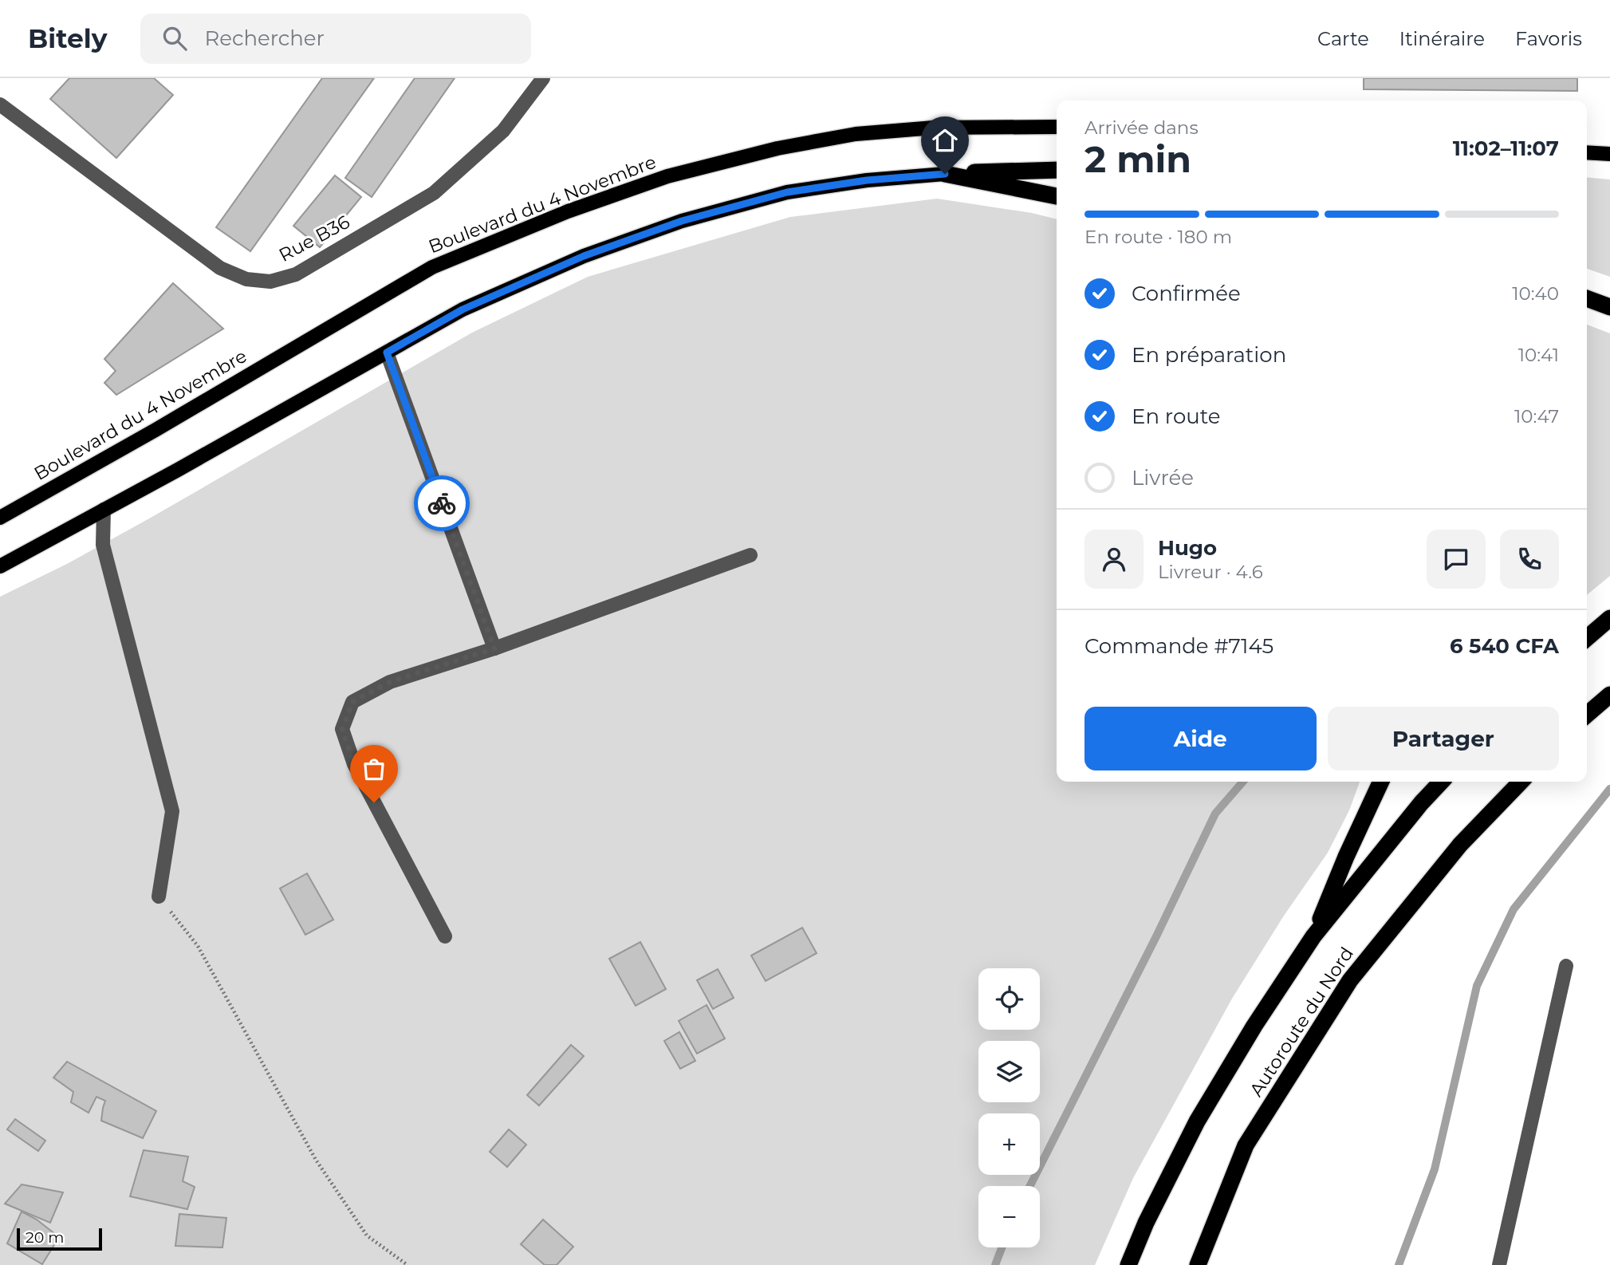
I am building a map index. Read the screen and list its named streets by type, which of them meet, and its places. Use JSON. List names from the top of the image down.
{
  "streets": {
    "highway": ["Autoroute du Nord"],
    "main road": ["Boulevard du 4 Novembre"],
    "street": ["Rue B36"]
  },
  "scale_bar": "20 m",
  "page": {
    "header": "Bitely",
    "search": "Rechercher",
    "nav": ["Carte", "Itinéraire", "Favoris"],
    "heading": ["2 min", "Arrivée dans", "11:02–11:07"],
    "panel": [
      "Hugo",
      "Livreur · 4.6",
      "Commande #7145",
      "6 540 CFA"
    ],
    "bar": "En route · 180 m",
    "list": [
      ["Confirmée", "10:40"],
      ["En préparation", "10:41"],
      ["En route", "10:47"],
      "Livrée"
    ],
    "buttons": ["Aide", "Partager"],
    "map_buttons": ["+", "−"],
    "scale": "20 m"
  }
}
